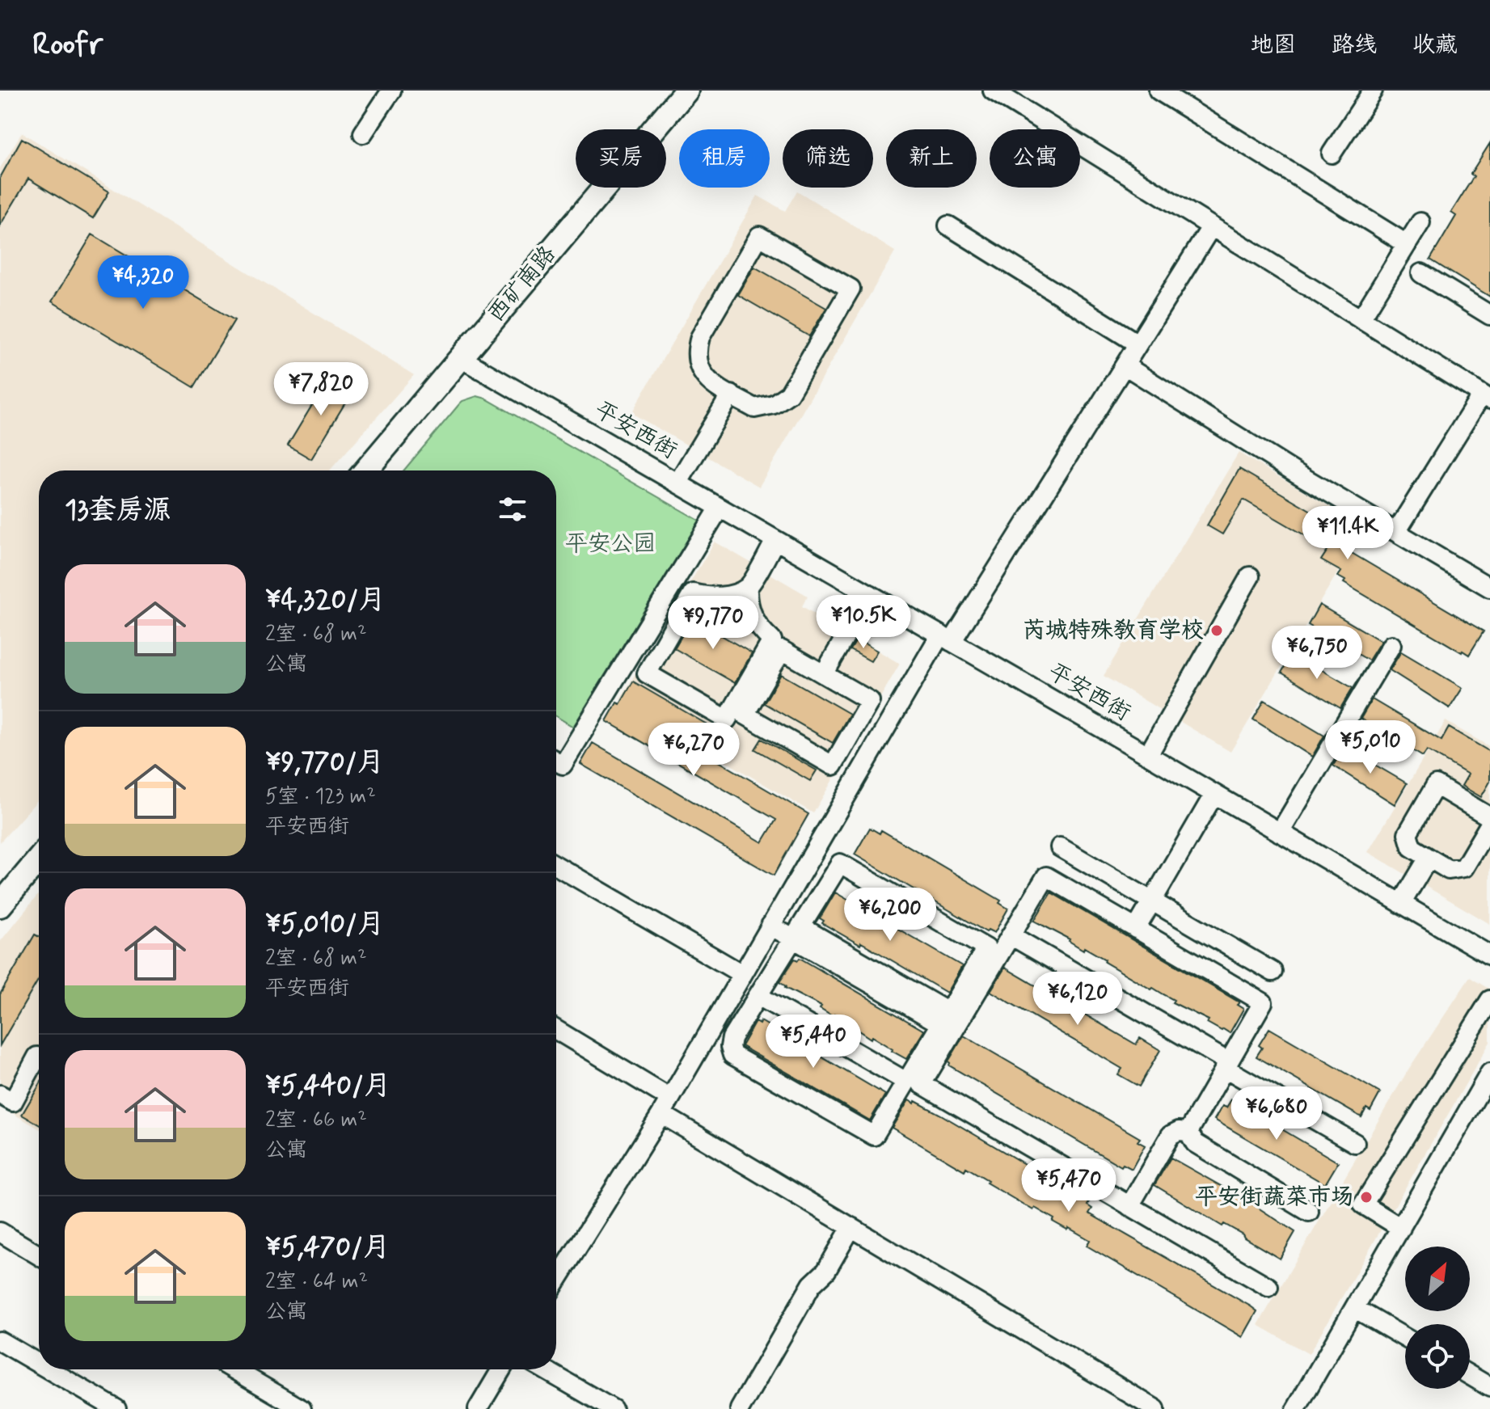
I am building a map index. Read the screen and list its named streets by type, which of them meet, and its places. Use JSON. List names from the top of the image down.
{
  "streets": {
    "main road": ["西矿南路"],
    "street": ["平安西街"]
  },
  "crossings": [
    ["西矿南路", "平安西街"]
  ],
  "parks": ["平安公园"],
  "places": ["芮城特殊教育学校", "平安街蔬菜市场"],
  "north": "top right",
  "page": {
    "header": "Roofr",
    "nav": ["地图", "路线", "收藏"],
    "chip": [
      "买房",
      "租房",
      "筛选",
      "新上",
      "公寓"
    ],
    "price": [
      "¥4,320",
      "¥7,820",
      "¥11.4K",
      "¥10.5K",
      "¥9,770",
      "¥6,750",
      "¥5,010",
      "¥6,270",
      "¥6,200",
      "¥6,120",
      "¥5,440",
      "¥6,680",
      "¥5,470"
    ],
    "heading": "13套房源",
    "list": [
      {
        "name": "¥4,320/月",
        "note": "2室 · 68 m² · 公寓"
      },
      {
        "name": "¥9,770/月",
        "note": "5室 · 123 m² · 平安西街"
      },
      {
        "name": "¥5,010/月",
        "note": "2室 · 68 m² · 平安西街"
      },
      {
        "name": "¥5,440/月",
        "note": "2室 · 66 m² · 公寓"
      },
      {
        "name": "¥5,470/月",
        "note": "2室 · 64 m² · 公寓"
      }
    ]
  }
}
